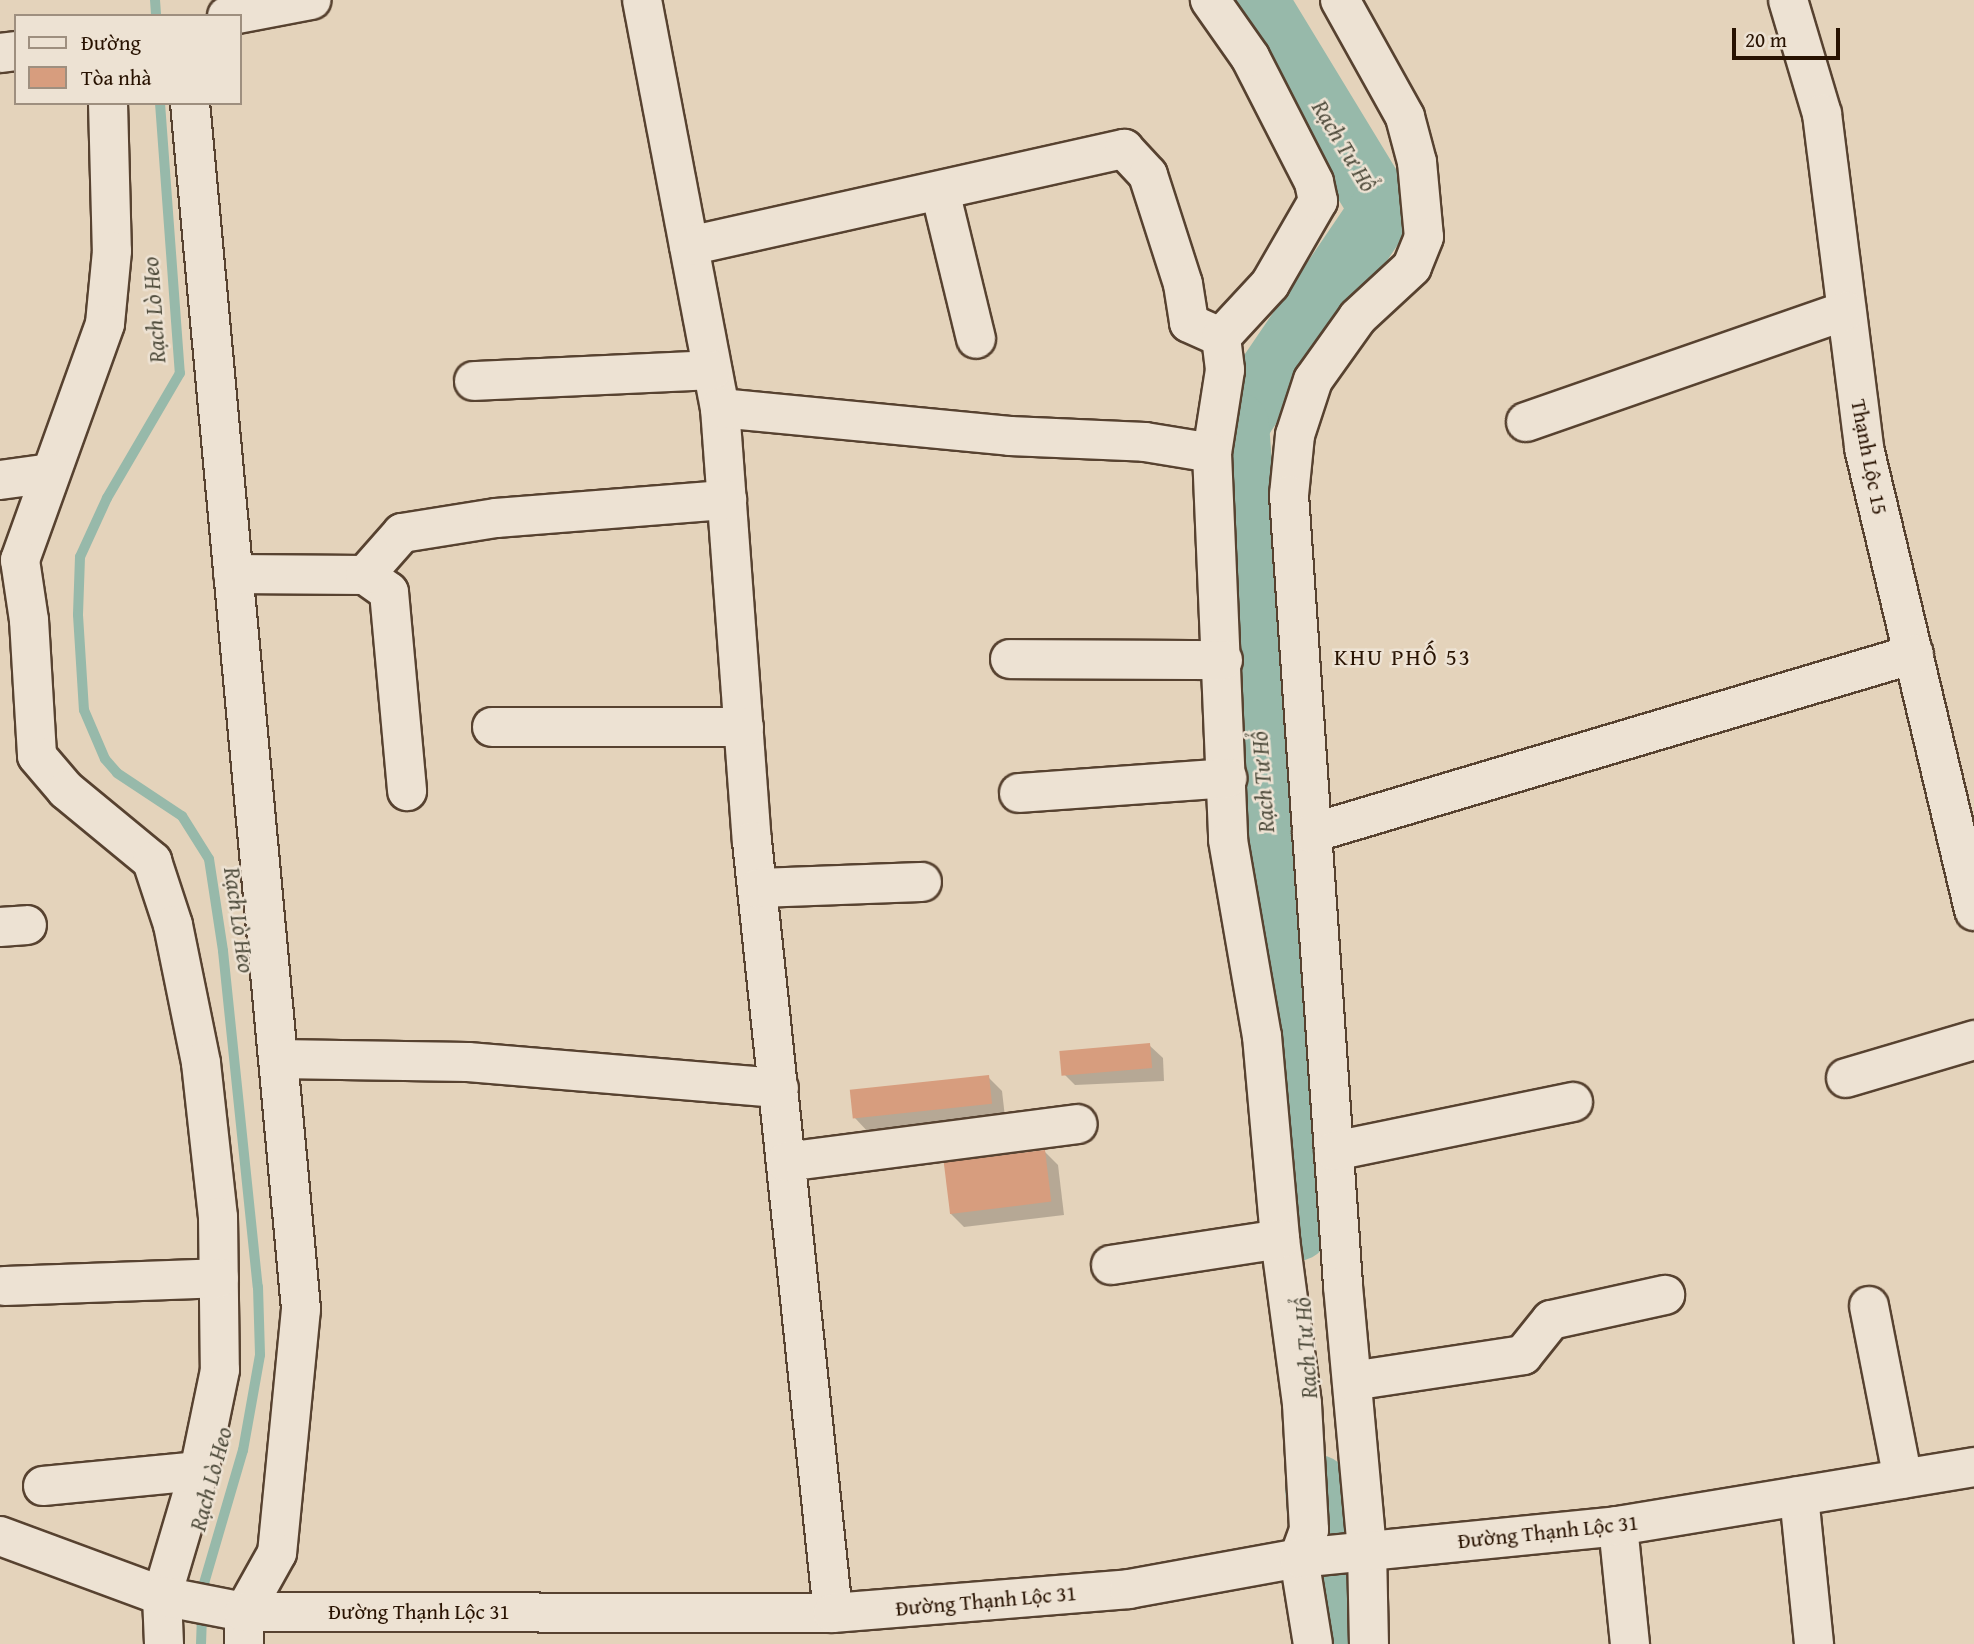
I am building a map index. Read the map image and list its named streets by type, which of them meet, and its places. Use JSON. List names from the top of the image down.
{
  "streets": {
    "street": ["Thạnh Lộc 15", "Đường Thạnh Lộc 31"]
  },
  "districts": ["KHU PHỐ 53"],
  "water": ["Rạch Tư Hổ", "Rạch Lò Heo"],
  "legend": ["Đường", "Tòa nhà"],
  "scale_bar": "20 m"
}
